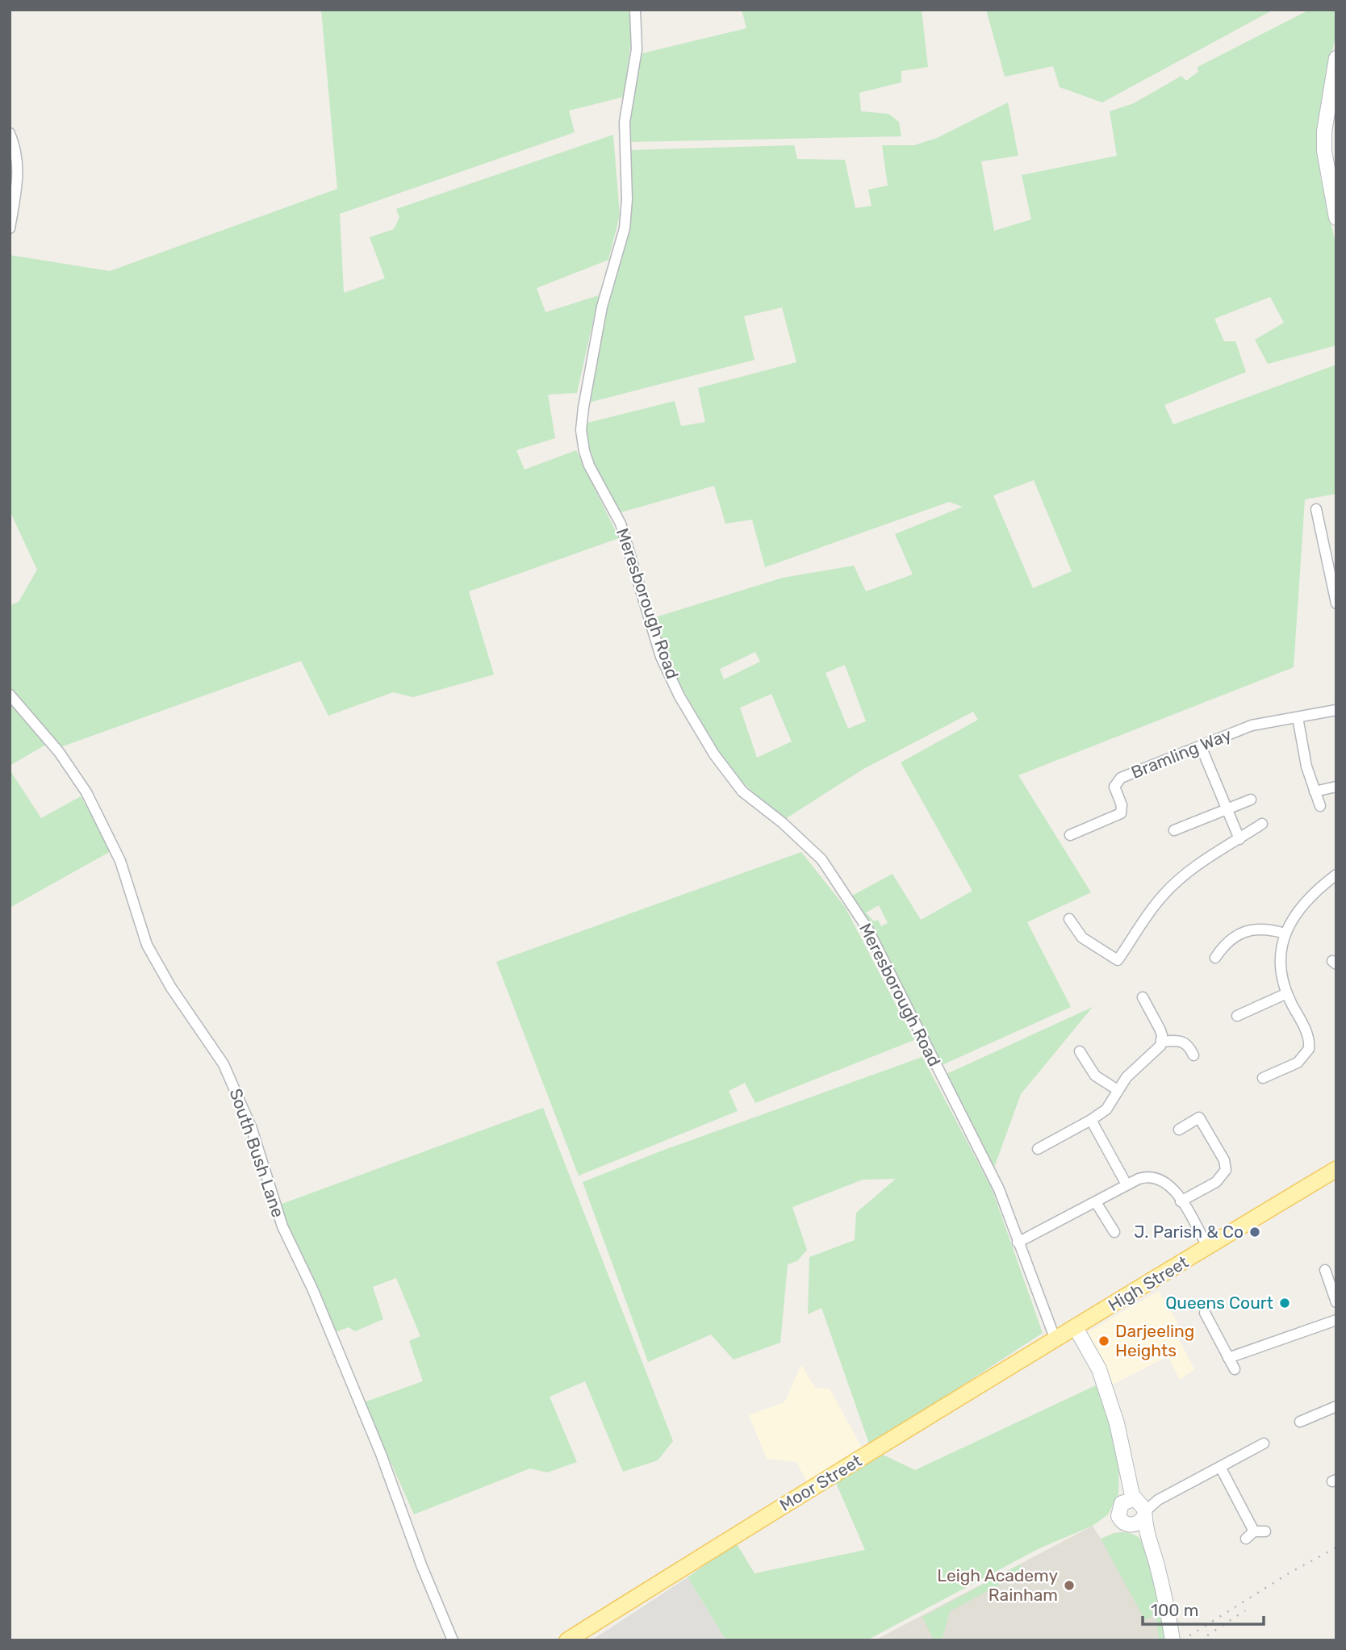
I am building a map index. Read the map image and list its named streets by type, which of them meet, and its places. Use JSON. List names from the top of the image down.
{
  "streets": {
    "main road": ["High Street", "Moor Street"],
    "street": ["Meresborough Road", "Bramling Way", "South Bush Lane"]
  },
  "crossings": [
    ["Meresborough Road", "Moor Street"],
    ["High Street", "Moor Street"]
  ],
  "places": [
    "J. Parish & Co",
    "Queens Court",
    "Darjeeling Heights",
    "Leigh Academy Rainham"
  ],
  "scale_bar": "100 m"
}
